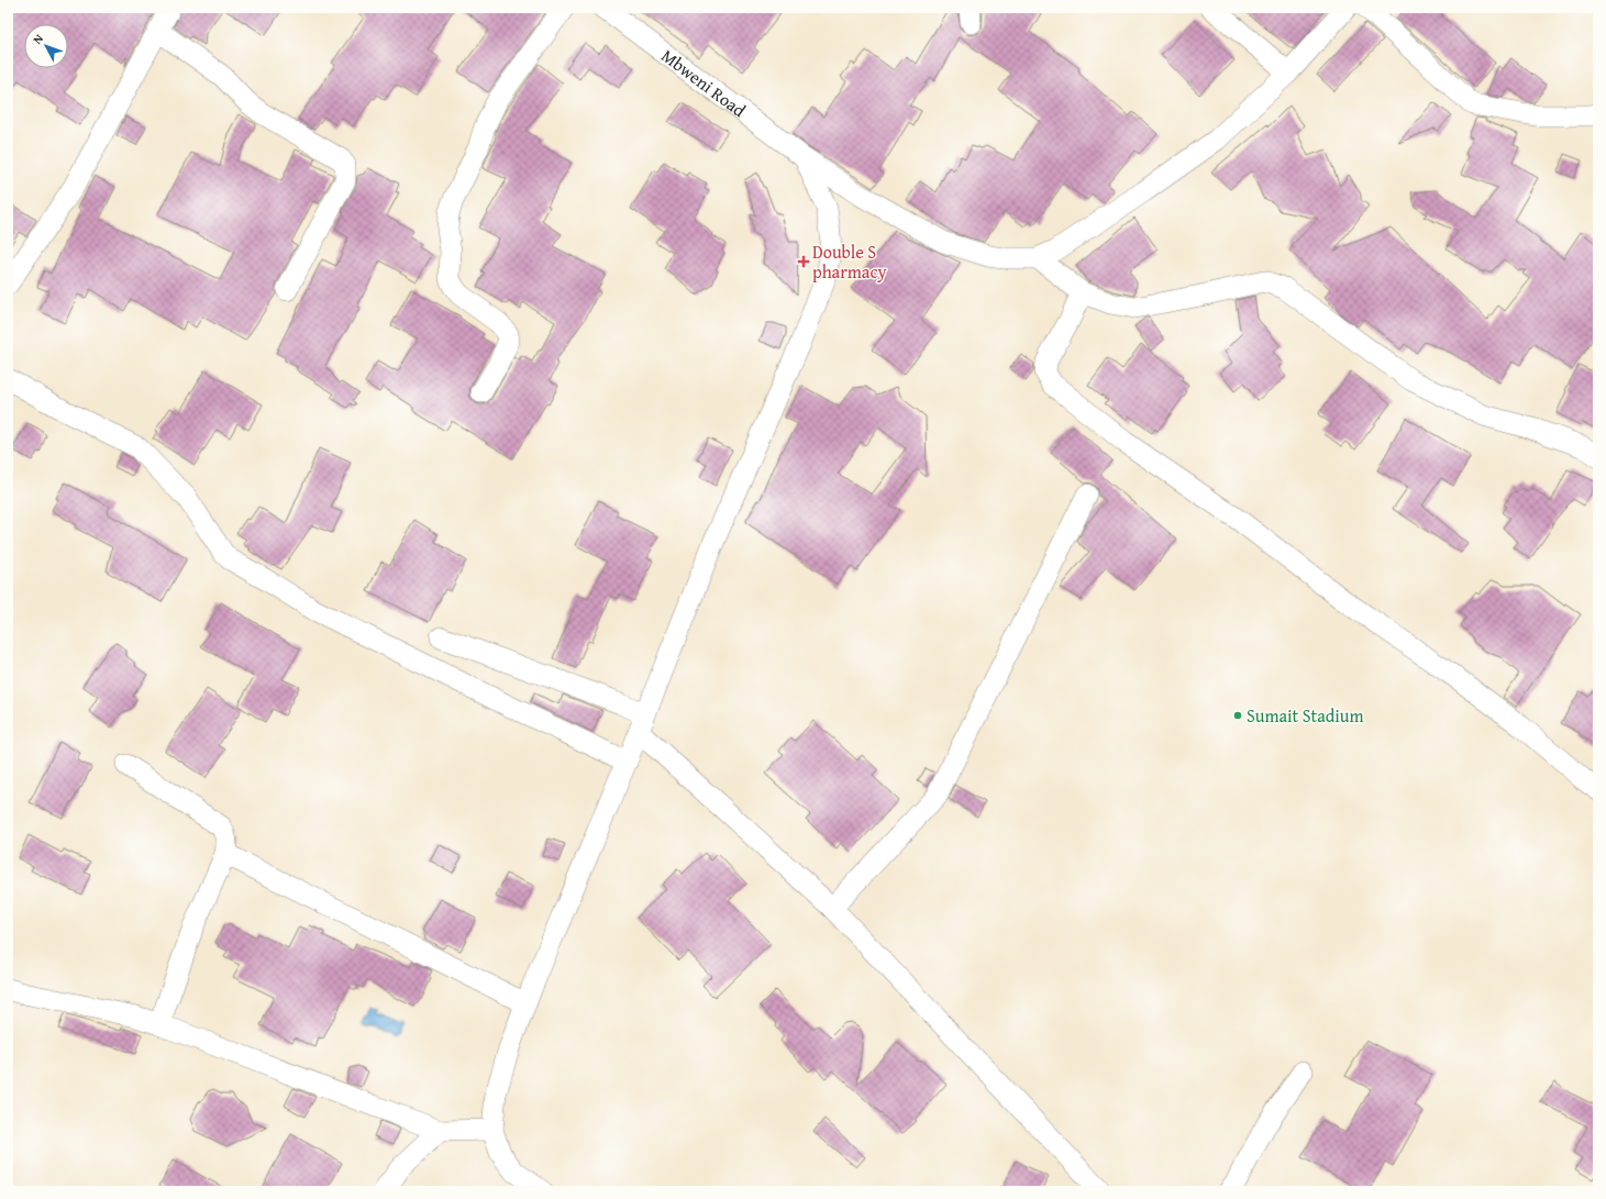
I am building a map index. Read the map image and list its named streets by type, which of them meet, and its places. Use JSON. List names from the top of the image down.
{
  "streets": {
    "street": ["Mbweni Road"]
  },
  "places": {
    "health": ["Double S pharmacy"],
    "other": ["Sumait Stadium"]
  },
  "north": "top left"
}
